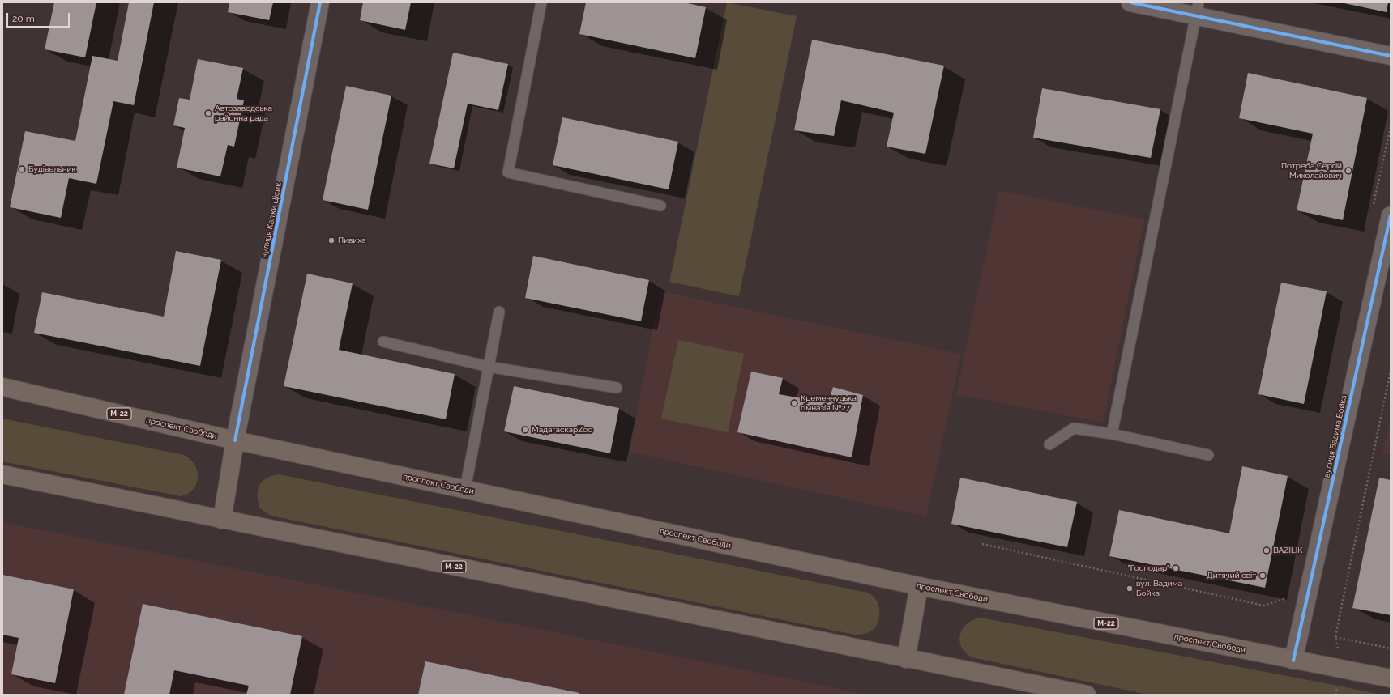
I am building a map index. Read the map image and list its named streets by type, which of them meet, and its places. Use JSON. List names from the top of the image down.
{
  "streets": {
    "highway": ["М-22", "проспект Свободи"],
    "street": ["вулиця Квітки Цісик", "вулиця Вадима Бойка"]
  },
  "crossings": [
    ["вулиця Квітки Цісик", "проспект Свободи"],
    ["проспект Свободи", "вулиця Вадима Бойка"]
  ],
  "places": [
    "Автозаводська районна рада",
    "Будівельник",
    "Потреба Сергій Миколайович",
    "Пивиха",
    "Кременчуцька гімназія №27",
    "МадагаскарZoo",
    "BAZILIK",
    "\"Господар\"",
    "Дитячий світ",
    "вул. Вадима Бойка"
  ],
  "scale_bar": "20 m"
}
